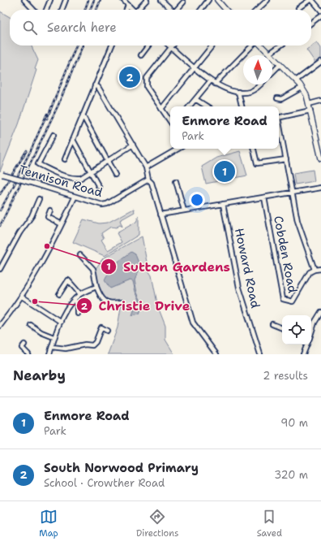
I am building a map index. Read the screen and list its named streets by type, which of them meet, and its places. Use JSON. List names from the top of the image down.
{
  "streets": {
    "street": ["Tennison Road", "Cobden Road", "Howard Road"]
  },
  "places": ["Sutton Gardens", "Christie Drive"],
  "north": "top",
  "page": {
    "search": "Search here",
    "pins": ["2", "1"],
    "popup": ["Enmore Road", "Park"],
    "heading": ["Nearby", "2 results"],
    "list": [
      {
        "mark": "1",
        "name": "Enmore Road",
        "note": "Park",
        "value": "90 m"
      },
      {
        "mark": "2",
        "name": "South Norwood Primary",
        "note": "School · Crowther Road",
        "value": "320 m"
      }
    ],
    "nav": ["Map", "Directions", "Saved"]
  }
}
